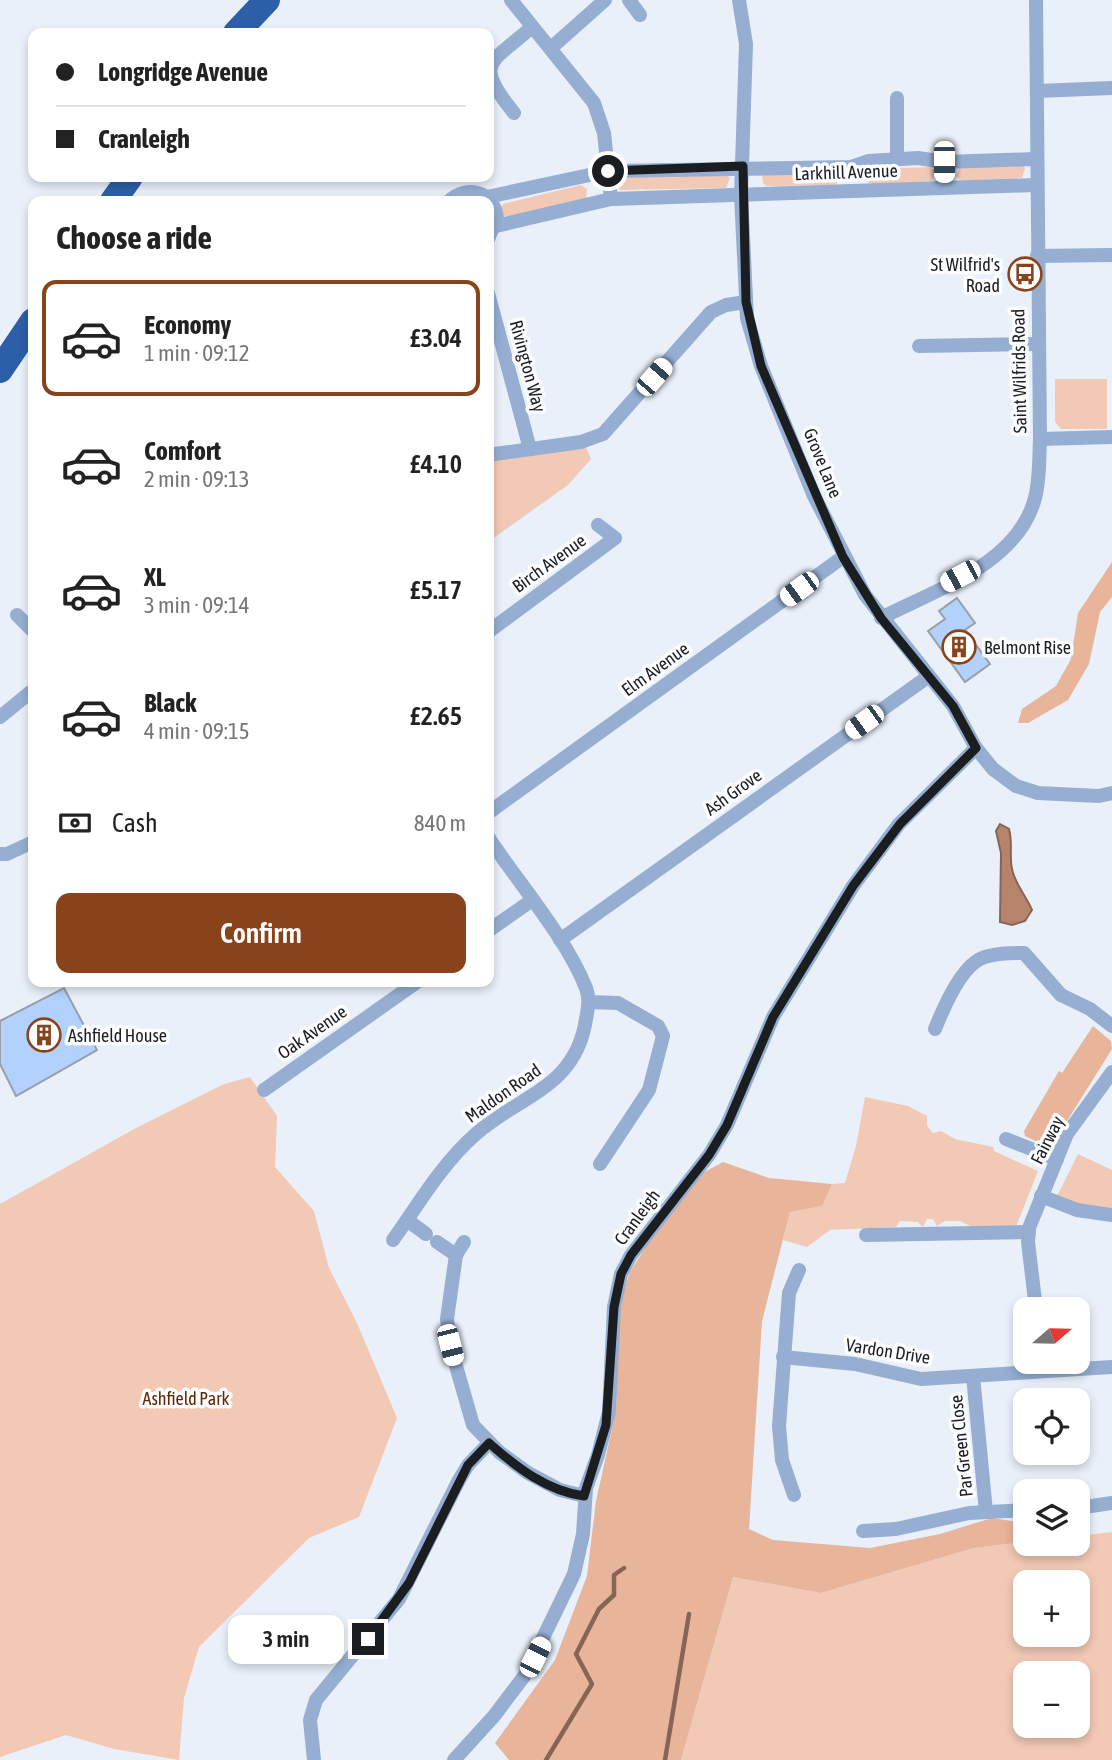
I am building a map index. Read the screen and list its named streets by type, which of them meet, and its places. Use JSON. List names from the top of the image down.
{
  "streets": {
    "street": [
      "Larkhill Avenue",
      "Rivington Way",
      "Saint Wilfrids Road",
      "Grove Lane",
      "Birch Avenue",
      "Elm Avenue",
      "Ash Grove",
      "Oak Avenue",
      "Maldon Road",
      "Fairway",
      "Cranleigh",
      "Vardon Drive",
      "Par Green Close"
    ]
  },
  "crossings": [
    ["Larkhill Avenue", "Saint Wilfrids Road"],
    ["Larkhill Avenue", "Grove Lane"],
    ["Saint Wilfrids Road", "Grove Lane"],
    ["Grove Lane", "Elm Avenue"],
    ["Grove Lane", "Ash Grove"],
    ["Grove Lane", "Cranleigh"],
    ["Vardon Drive", "Par Green Close"]
  ],
  "parks": ["Ashfield Park"],
  "places": {
    "bus stop": ["St Wilfrid's Road"],
    "building": ["Belmont Rise", "Ashfield House"]
  },
  "north": "right",
  "page": {
    "banner": ["Longridge Avenue", "Cranleigh"],
    "heading": "Choose a ride",
    "list": [
      {
        "name": "Economy",
        "note": "1 min · 09:12",
        "value": "£3.04"
      },
      {
        "name": "Comfort",
        "note": "2 min · 09:13",
        "value": "£4.10"
      },
      {
        "name": "XL",
        "note": "3 min · 09:14",
        "value": "£5.17"
      },
      {
        "name": "Black",
        "note": "4 min · 09:15",
        "value": "£2.65"
      }
    ],
    "pay": ["Cash", "840 m"],
    "buttons": "Confirm",
    "map_buttons": ["+", "−"],
    "bubble": "3 min"
  }
}
